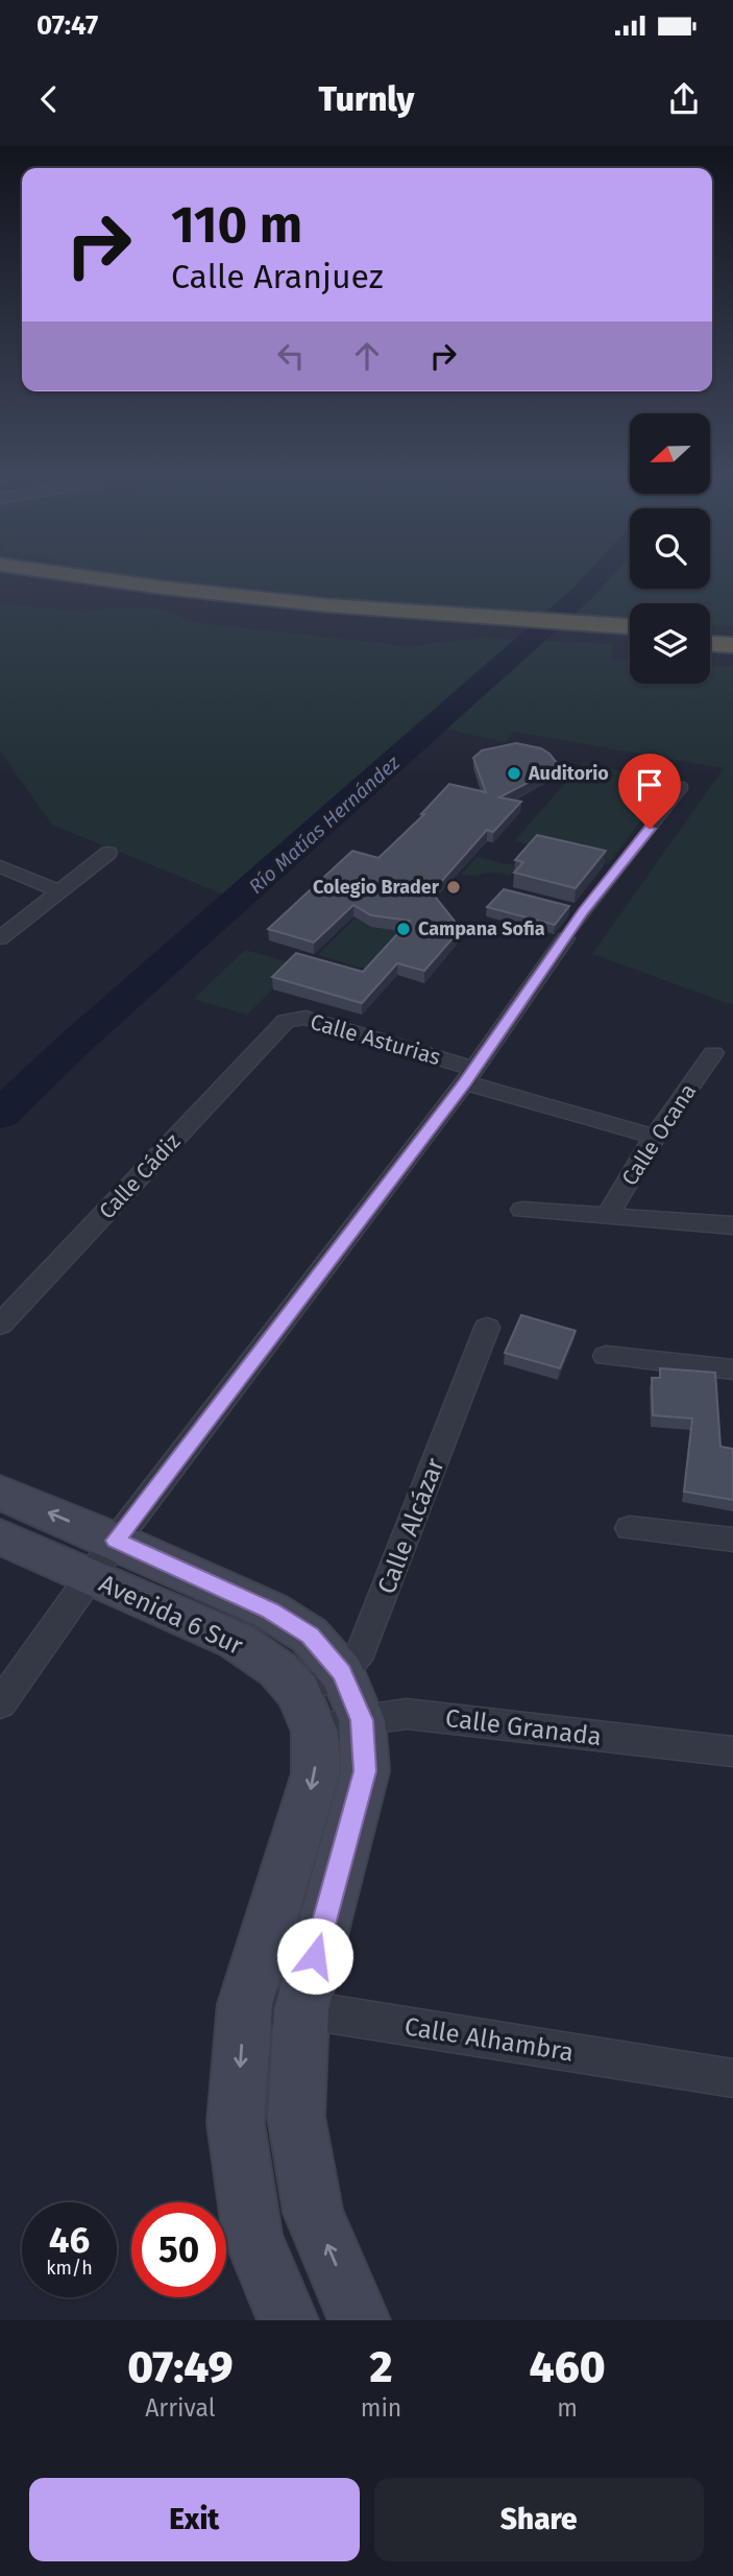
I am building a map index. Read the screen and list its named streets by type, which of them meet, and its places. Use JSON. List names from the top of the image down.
{
  "streets": {
    "main road": ["Avenida 6 Sur"],
    "street": [
      "Calle Asturias",
      "Calle Ocana",
      "Calle Cádiz",
      "Calle Alcázar",
      "Calle Granada",
      "Calle Alhambra"
    ]
  },
  "crossings": [
    ["Calle Asturias", "Calle Ocana"],
    ["Calle Asturias", "Calle Cádiz"],
    ["Calle Alcázar", "Avenida 6 Sur"],
    ["Calle Alcázar", "Calle Granada"],
    ["Avenida 6 Sur", "Calle Granada"],
    ["Avenida 6 Sur", "Calle Alhambra"]
  ],
  "water": ["Río Matías Hernández"],
  "places": ["Auditorio", "Colegio Brader", "Campana Sofia"],
  "north": "left",
  "page": {
    "status": "07:47",
    "header": "Turnly",
    "turn": ["110 m", "Calle Aranjuez"],
    "speed": "46 km/h",
    "limit": "50",
    "eta": [
      "07:49",
      "Arrival",
      "2",
      "min",
      "460",
      "m"
    ],
    "buttons": ["Exit", "Share"]
  }
}
